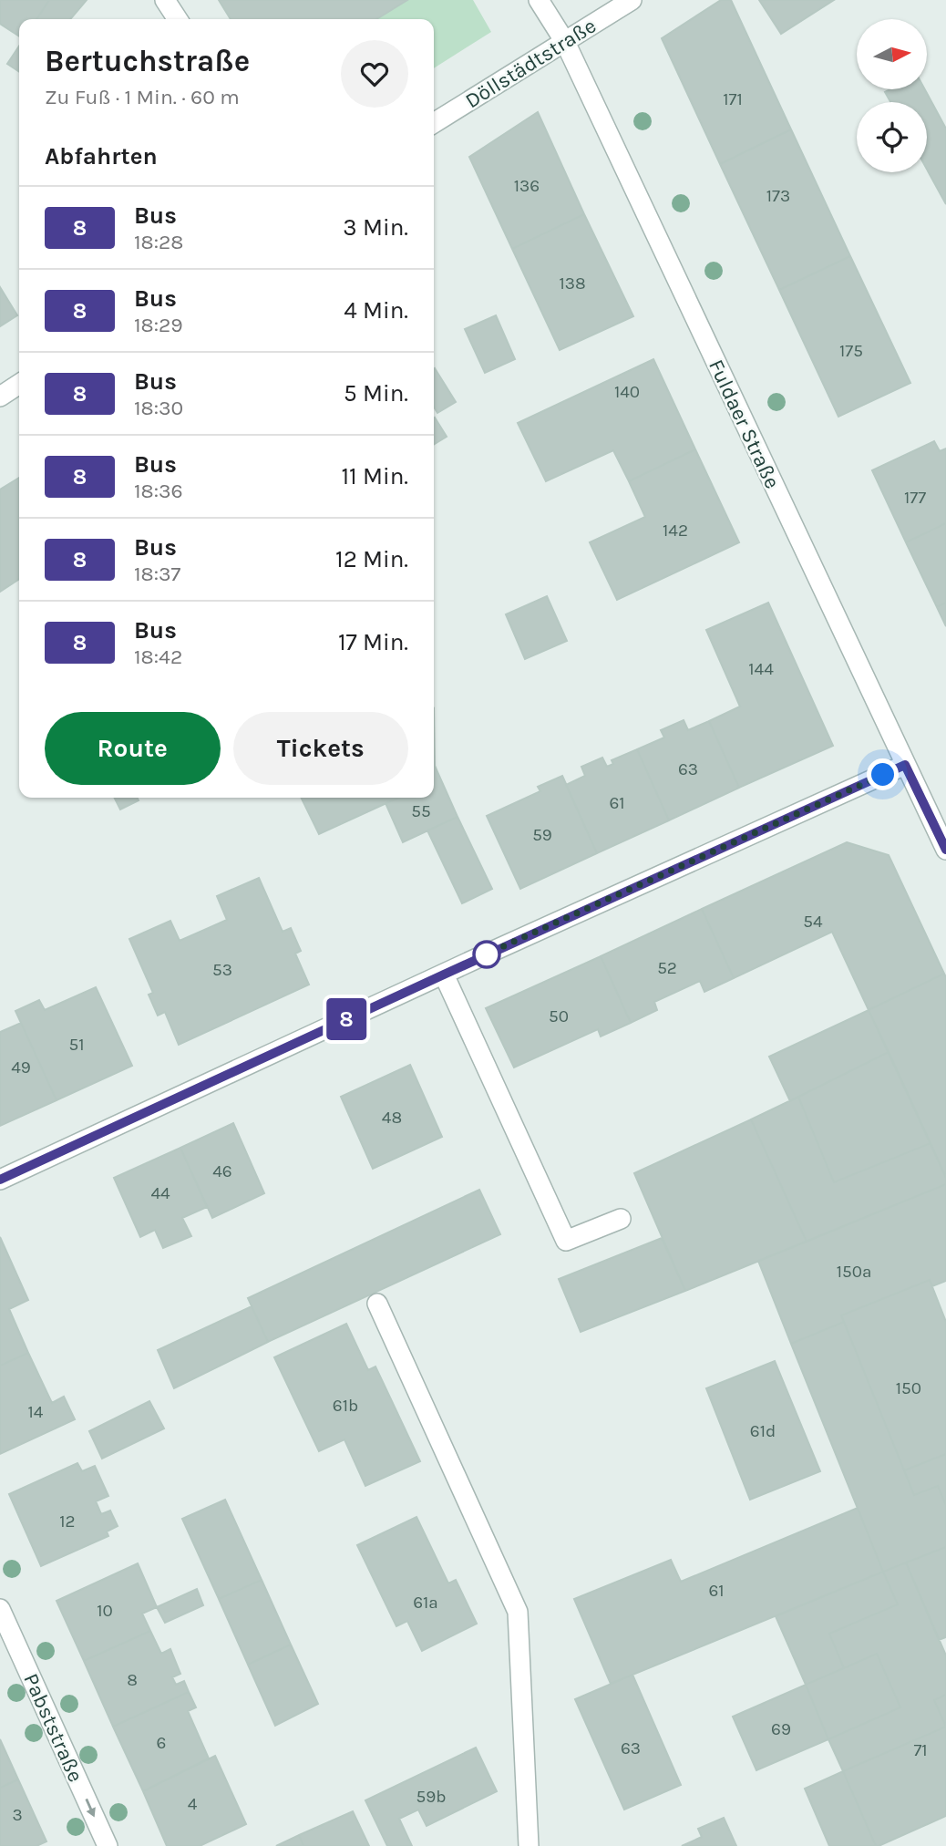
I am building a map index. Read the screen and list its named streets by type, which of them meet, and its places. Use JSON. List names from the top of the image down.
{
  "streets": {
    "street": ["Döllstädtstraße", "Fuldaer Straße", "Pabststraße"]
  },
  "crossings": [
    ["Döllstädtstraße", "Fuldaer Straße"]
  ],
  "one_way": ["Pabststraße"],
  "lines": ["bus line 8"],
  "house_numbers": [
    "171",
    "136",
    "173",
    "138",
    "175",
    "140",
    "177",
    "142",
    "144",
    "63",
    "61",
    "55",
    "59",
    "54",
    "52",
    "53",
    "50",
    "51",
    "49",
    "48",
    "46",
    "44",
    "150a",
    "150",
    "61b",
    "14",
    "61d",
    "12",
    "61",
    "61a",
    "10",
    "8",
    "69",
    "6",
    "63",
    "71",
    "59b",
    "4",
    "3"
  ],
  "north": "right",
  "page": {
    "on_map": "8",
    "heading": [
      ["Bertuchstraße", "Zu Fuß · 1 Min. · 60 m"],
      "Abfahrten"
    ],
    "list": [
      {
        "mark": "8",
        "name": "Bus",
        "note": "18:28",
        "value": "3 Min."
      },
      {
        "mark": "8",
        "name": "Bus",
        "note": "18:29",
        "value": "4 Min."
      },
      {
        "mark": "8",
        "name": "Bus",
        "note": "18:30",
        "value": "5 Min."
      },
      {
        "mark": "8",
        "name": "Bus",
        "note": "18:36",
        "value": "11 Min."
      },
      {
        "mark": "8",
        "name": "Bus",
        "note": "18:37",
        "value": "12 Min."
      },
      {
        "mark": "8",
        "name": "Bus",
        "note": "18:42",
        "value": "17 Min."
      }
    ],
    "buttons": ["Route", "Tickets"]
  }
}
